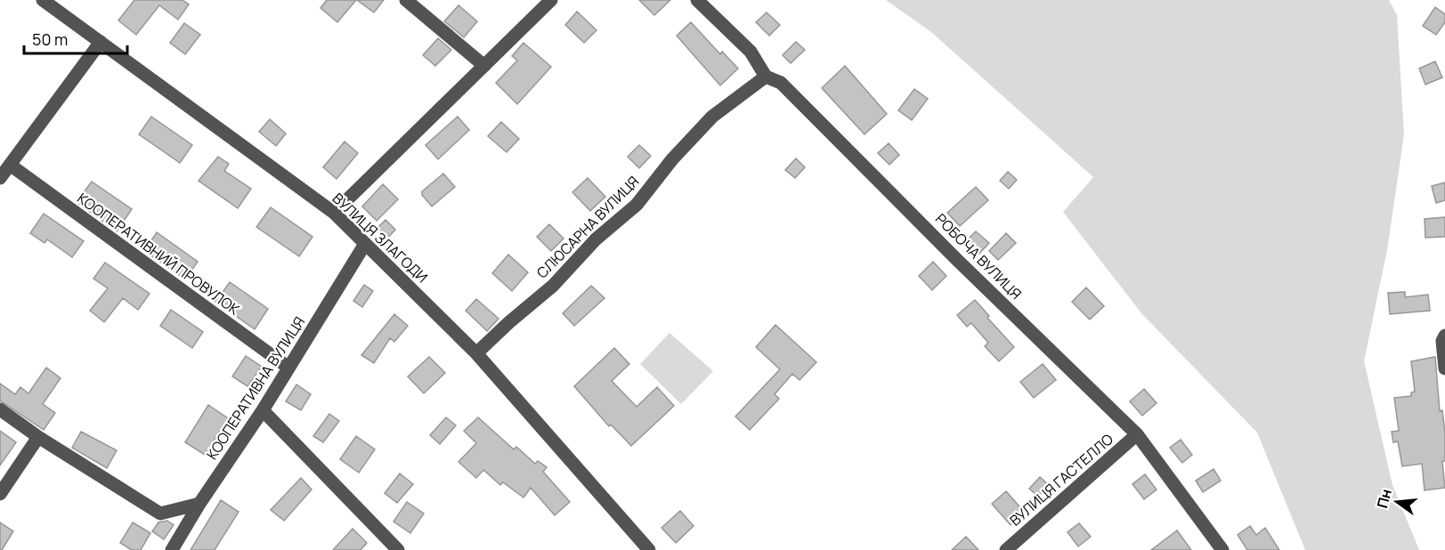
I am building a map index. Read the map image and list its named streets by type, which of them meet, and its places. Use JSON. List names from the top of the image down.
{
  "streets": {
    "street": [
      "СЛЮСАРНА ВУЛИЦЯ",
      "ВУЛИЦЯ ЗЛАГОДИ",
      "КООПЕРАТИВНИЙ ПРОВУЛОК",
      "РОБОЧА ВУЛИЦЯ",
      "КООПЕРАТИВНА ВУЛИЦЯ",
      "ВУЛИЦЯ ГАСТЕЛЛО"
    ]
  },
  "crossings": [
    ["СЛЮСАРНА ВУЛИЦЯ", "ВУЛИЦЯ ЗЛАГОДИ"],
    ["СЛЮСАРНА ВУЛИЦЯ", "РОБОЧА ВУЛИЦЯ"],
    ["ВУЛИЦЯ ЗЛАГОДИ", "КООПЕРАТИВНА ВУЛИЦЯ"],
    ["КООПЕРАТИВНИЙ ПРОВУЛОК", "КООПЕРАТИВНА ВУЛИЦЯ"],
    ["РОБОЧА ВУЛИЦЯ", "ВУЛИЦЯ ГАСТЕЛЛО"]
  ],
  "scale_bar": "50 m",
  "north": "left"
}
